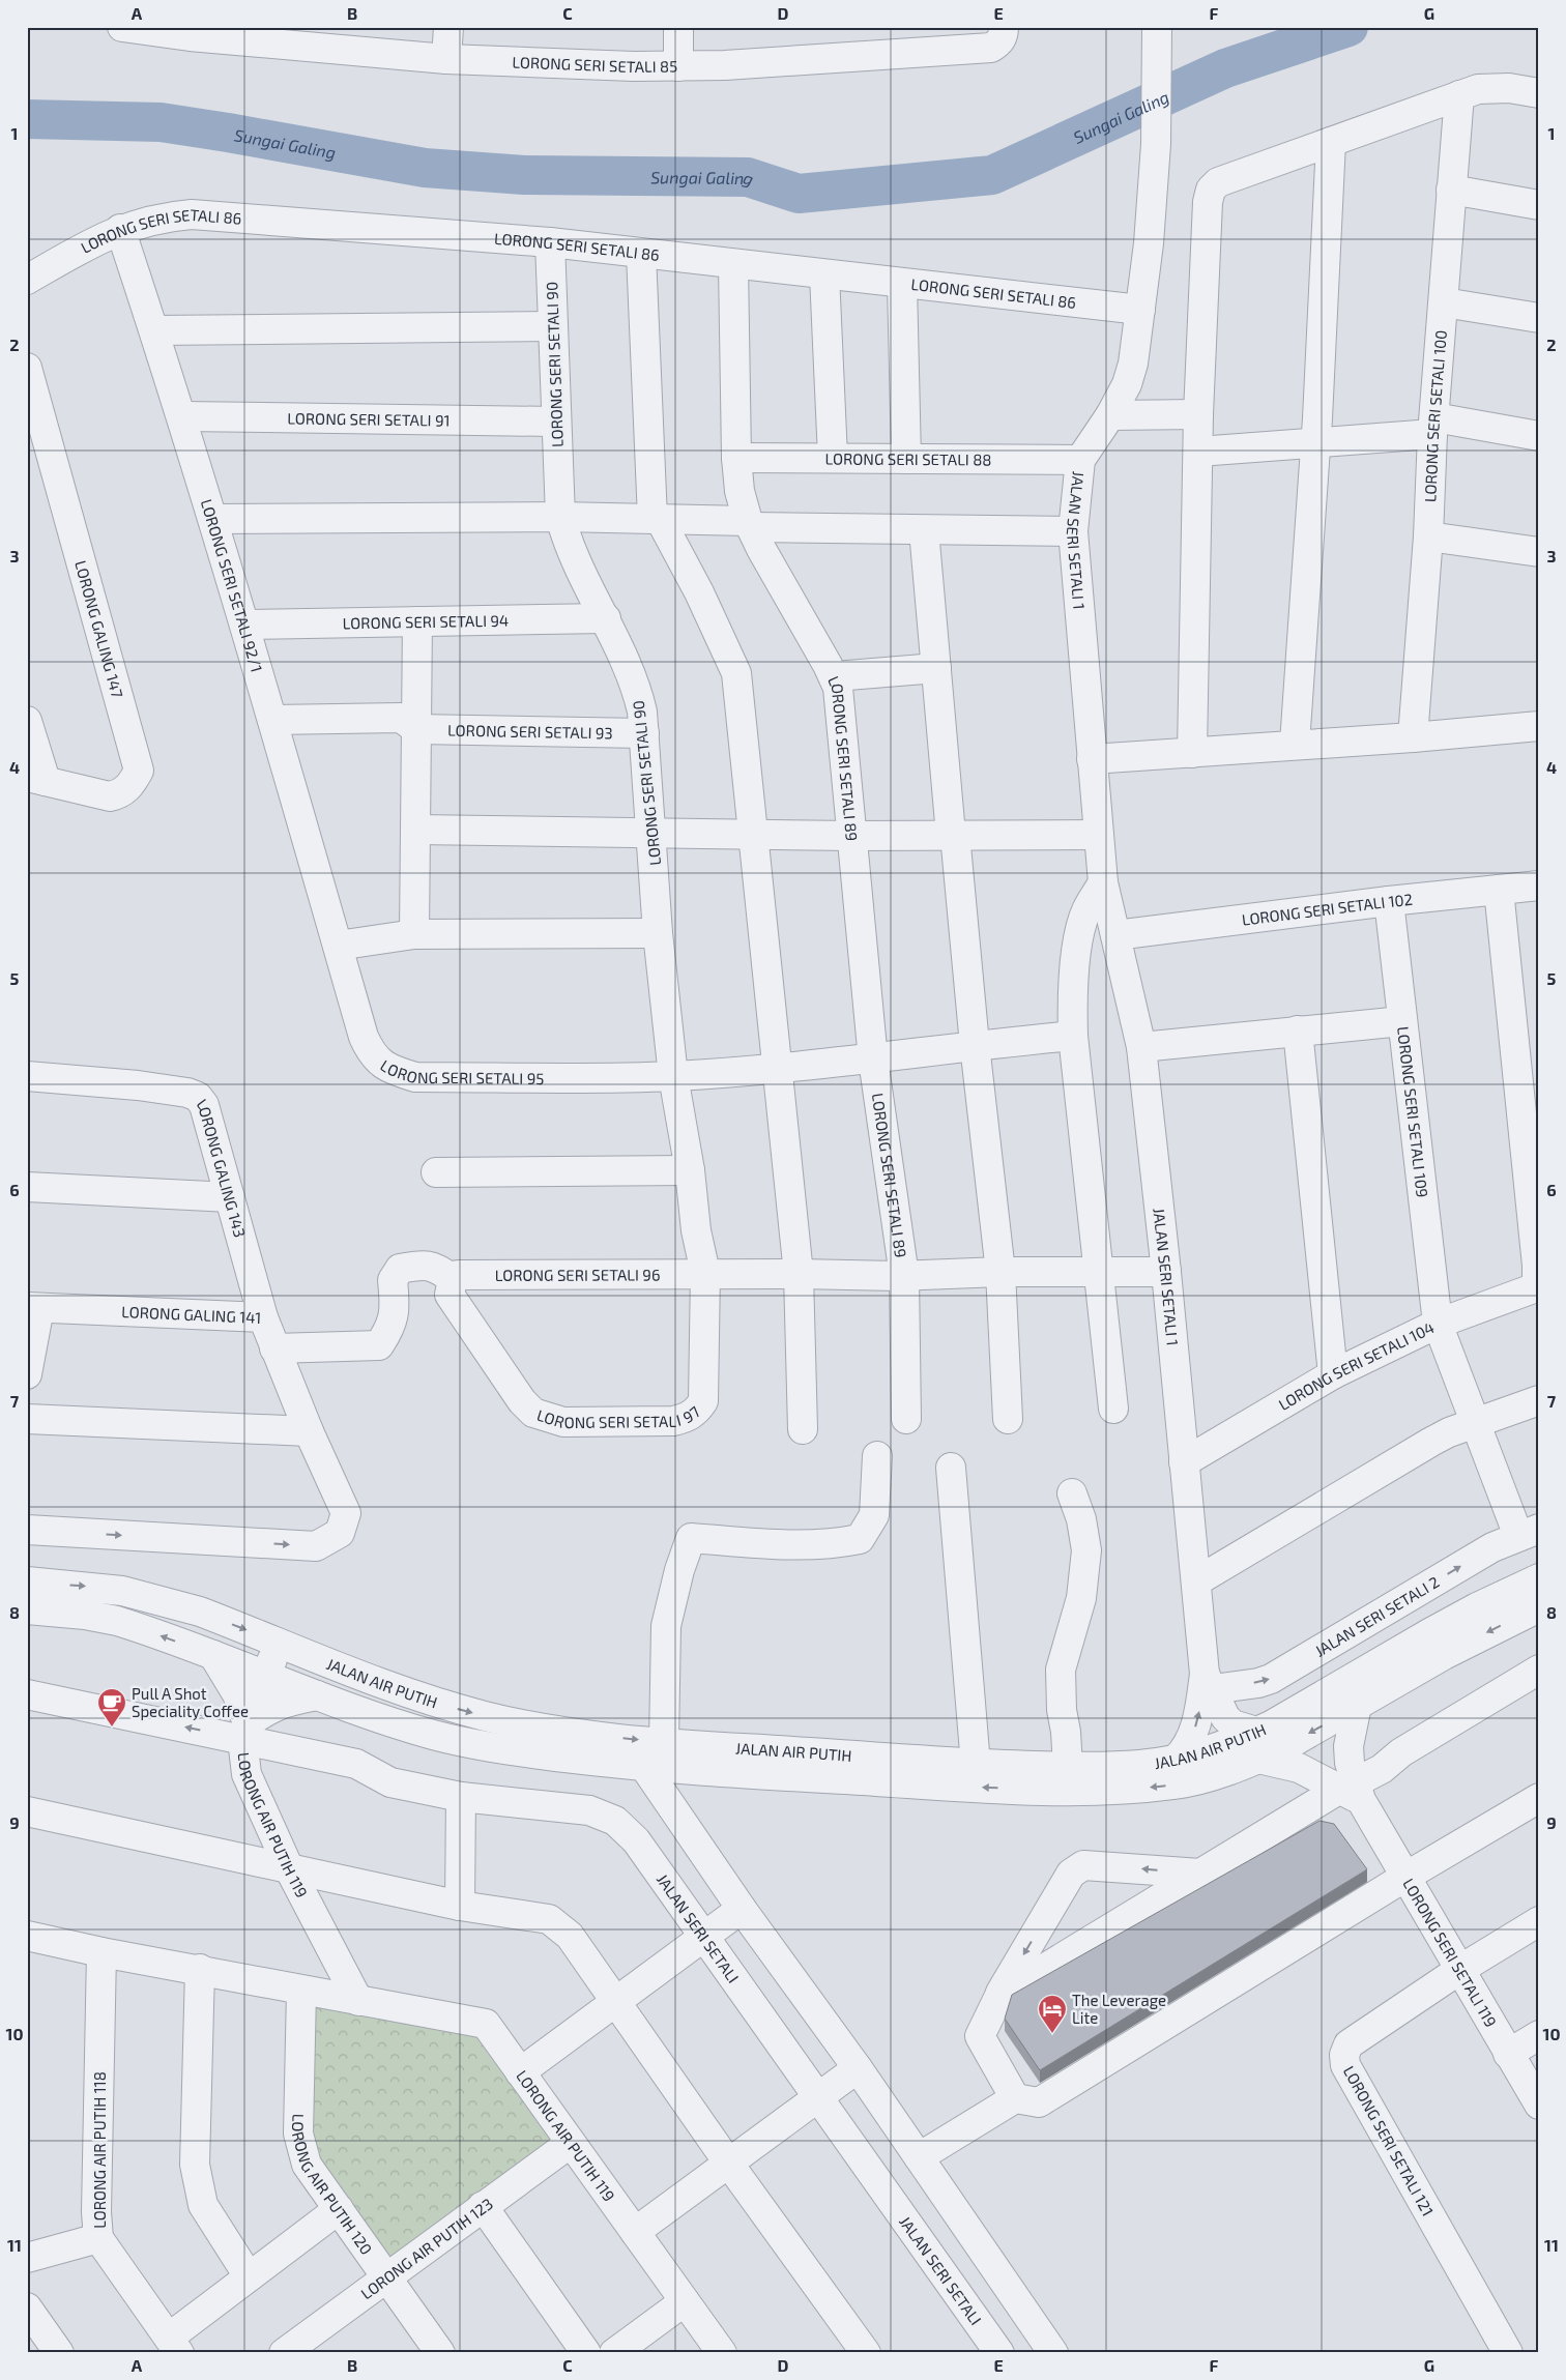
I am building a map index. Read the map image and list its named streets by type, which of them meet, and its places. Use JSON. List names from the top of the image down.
{
  "streets": {
    "street": [
      "LORONG SERI SETALI 85",
      "LORONG SERI SETALI 86",
      "LORONG SERI SETALI 90",
      "LORONG SERI SETALI 100",
      "LORONG SERI SETALI 91",
      "LORONG SERI SETALI 88",
      "JALAN SERI SETALI 1",
      "LORONG SERI SETALI 92/1",
      "LORONG SERI SETALI 94",
      "LORONG GALING 147",
      "LORONG SERI SETALI 93",
      "LORONG SERI SETALI 89",
      "LORONG SERI SETALI 102",
      "LORONG SERI SETALI 95",
      "LORONG SERI SETALI 109",
      "LORONG GALING 143",
      "LORONG SERI SETALI 96",
      "LORONG GALING 141",
      "LORONG SERI SETALI 104",
      "LORONG SERI SETALI 97",
      "JALAN SERI SETALI 2",
      "JALAN AIR PUTIH",
      "LORONG AIR PUTIH 119",
      "JALAN SERI SETALI",
      "LORONG SERI SETALI 119",
      "LORONG SERI SETALI 121",
      "LORONG AIR PUTIH 118",
      "LORONG AIR PUTIH 120",
      "LORONG AIR PUTIH 123"
    ]
  },
  "crossings": [
    ["LORONG SERI SETALI 86", "LORONG SERI SETALI 90"],
    ["LORONG SERI SETALI 86", "JALAN SERI SETALI 1"],
    ["LORONG SERI SETALI 86", "LORONG SERI SETALI 92/1"],
    ["LORONG SERI SETALI 86", "LORONG SERI SETALI 89"],
    ["LORONG SERI SETALI 90", "LORONG SERI SETALI 91"],
    ["LORONG SERI SETALI 90", "LORONG SERI SETALI 94"],
    ["LORONG SERI SETALI 90", "LORONG SERI SETALI 93"],
    ["LORONG SERI SETALI 90", "LORONG SERI SETALI 95"],
    ["LORONG SERI SETALI 90", "LORONG SERI SETALI 96"],
    ["LORONG SERI SETALI 90", "LORONG SERI SETALI 97"],
    ["LORONG SERI SETALI 91", "LORONG SERI SETALI 92/1"],
    ["LORONG SERI SETALI 88", "JALAN SERI SETALI 1"],
    ["LORONG SERI SETALI 88", "LORONG SERI SETALI 89"],
    ["JALAN SERI SETALI 1", "LORONG SERI SETALI 102"],
    ["JALAN SERI SETALI 1", "LORONG SERI SETALI 96"],
    ["JALAN SERI SETALI 1", "LORONG SERI SETALI 104"],
    ["JALAN SERI SETALI 1", "JALAN SERI SETALI 2"],
    ["JALAN SERI SETALI 1", "JALAN AIR PUTIH"],
    ["LORONG SERI SETALI 92/1", "LORONG SERI SETALI 94"],
    ["LORONG SERI SETALI 92/1", "LORONG SERI SETALI 95"],
    ["LORONG SERI SETALI 89", "LORONG SERI SETALI 95"],
    ["LORONG SERI SETALI 89", "LORONG SERI SETALI 96"],
    ["LORONG SERI SETALI 102", "LORONG SERI SETALI 109"],
    ["LORONG SERI SETALI 109", "LORONG SERI SETALI 104"],
    ["LORONG SERI SETALI 109", "JALAN SERI SETALI 2"],
    ["LORONG GALING 143", "LORONG GALING 141"],
    ["LORONG SERI SETALI 96", "LORONG SERI SETALI 97"],
    ["JALAN AIR PUTIH", "LORONG AIR PUTIH 119"],
    ["JALAN AIR PUTIH", "LORONG SERI SETALI 119"],
    ["LORONG AIR PUTIH 119", "JALAN SERI SETALI"],
    ["LORONG AIR PUTIH 119", "LORONG AIR PUTIH 118"],
    ["LORONG AIR PUTIH 119", "LORONG AIR PUTIH 120"],
    ["LORONG AIR PUTIH 119", "LORONG AIR PUTIH 123"],
    ["LORONG SERI SETALI 119", "LORONG SERI SETALI 121"],
    ["LORONG AIR PUTIH 120", "LORONG AIR PUTIH 123"]
  ],
  "water": ["Sungai Galing"],
  "places": {
    "cafe": ["Pull A Shot Speciality Coffee"],
    "hotel": ["The Leverage Lite"]
  },
  "grid": {
    "columns": [
      "A",
      "B",
      "C",
      "D",
      "E",
      "F",
      "G"
    ],
    "rows": [
      "1",
      "2",
      "3",
      "4",
      "5",
      "6",
      "7",
      "8",
      "9",
      "10",
      "11"
    ]
  }
}
